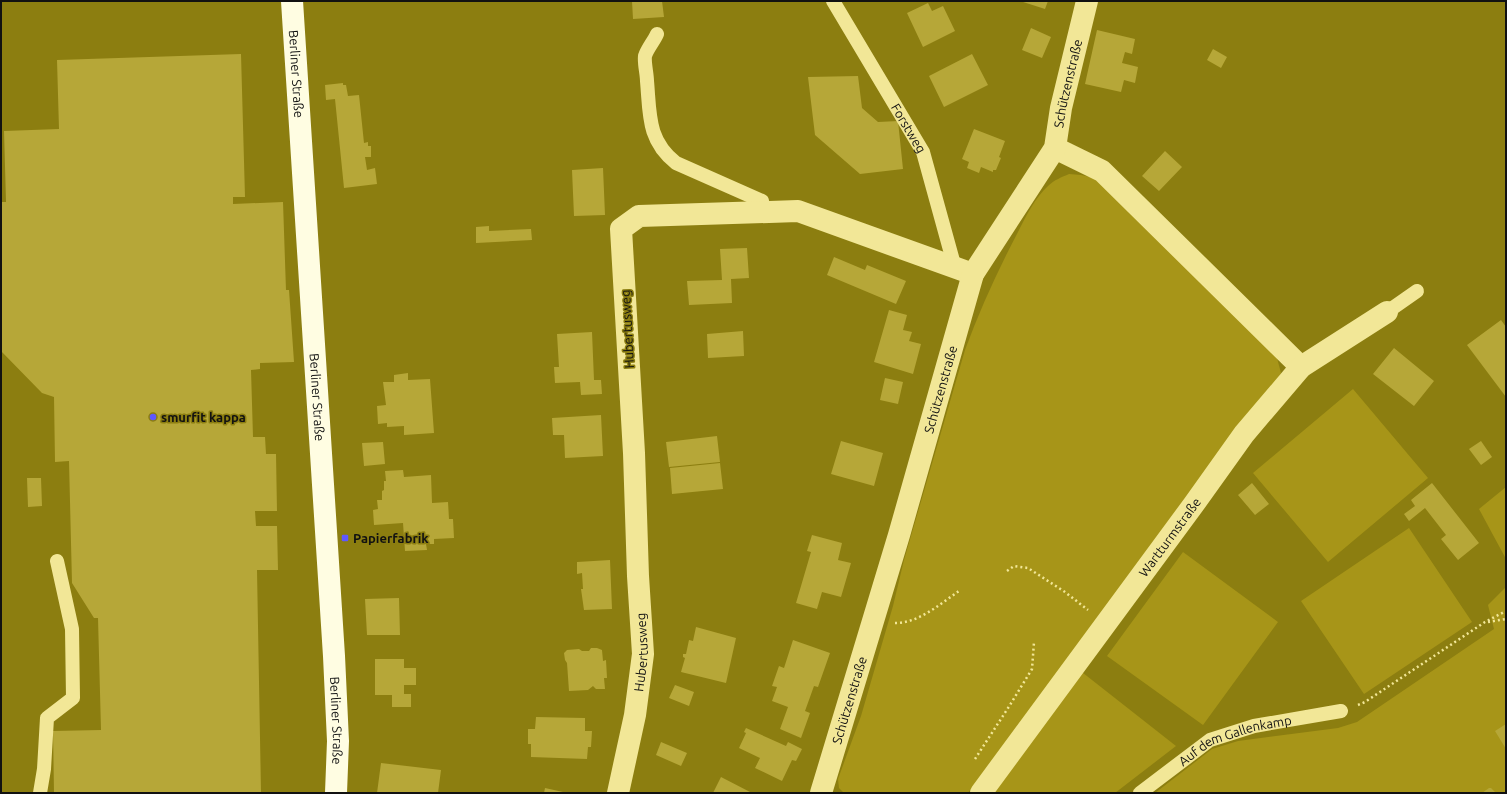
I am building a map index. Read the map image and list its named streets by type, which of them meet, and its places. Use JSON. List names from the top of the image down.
{
  "streets": {
    "main road": ["Berliner Straße"],
    "street": ["Schützenstraße", "Hubertusweg", "Wartturmstraße"],
    "lane": ["Forstweg", "Auf dem Gallenkamp"]
  },
  "crossings": [
    ["Schützenstraße", "Forstweg"],
    ["Schützenstraße", "Hubertusweg"],
    ["Forstweg", "Hubertusweg"]
  ],
  "places": {
    "other": ["smurfit kappa"],
    "transit": ["Papierfabrik"]
  }
}
